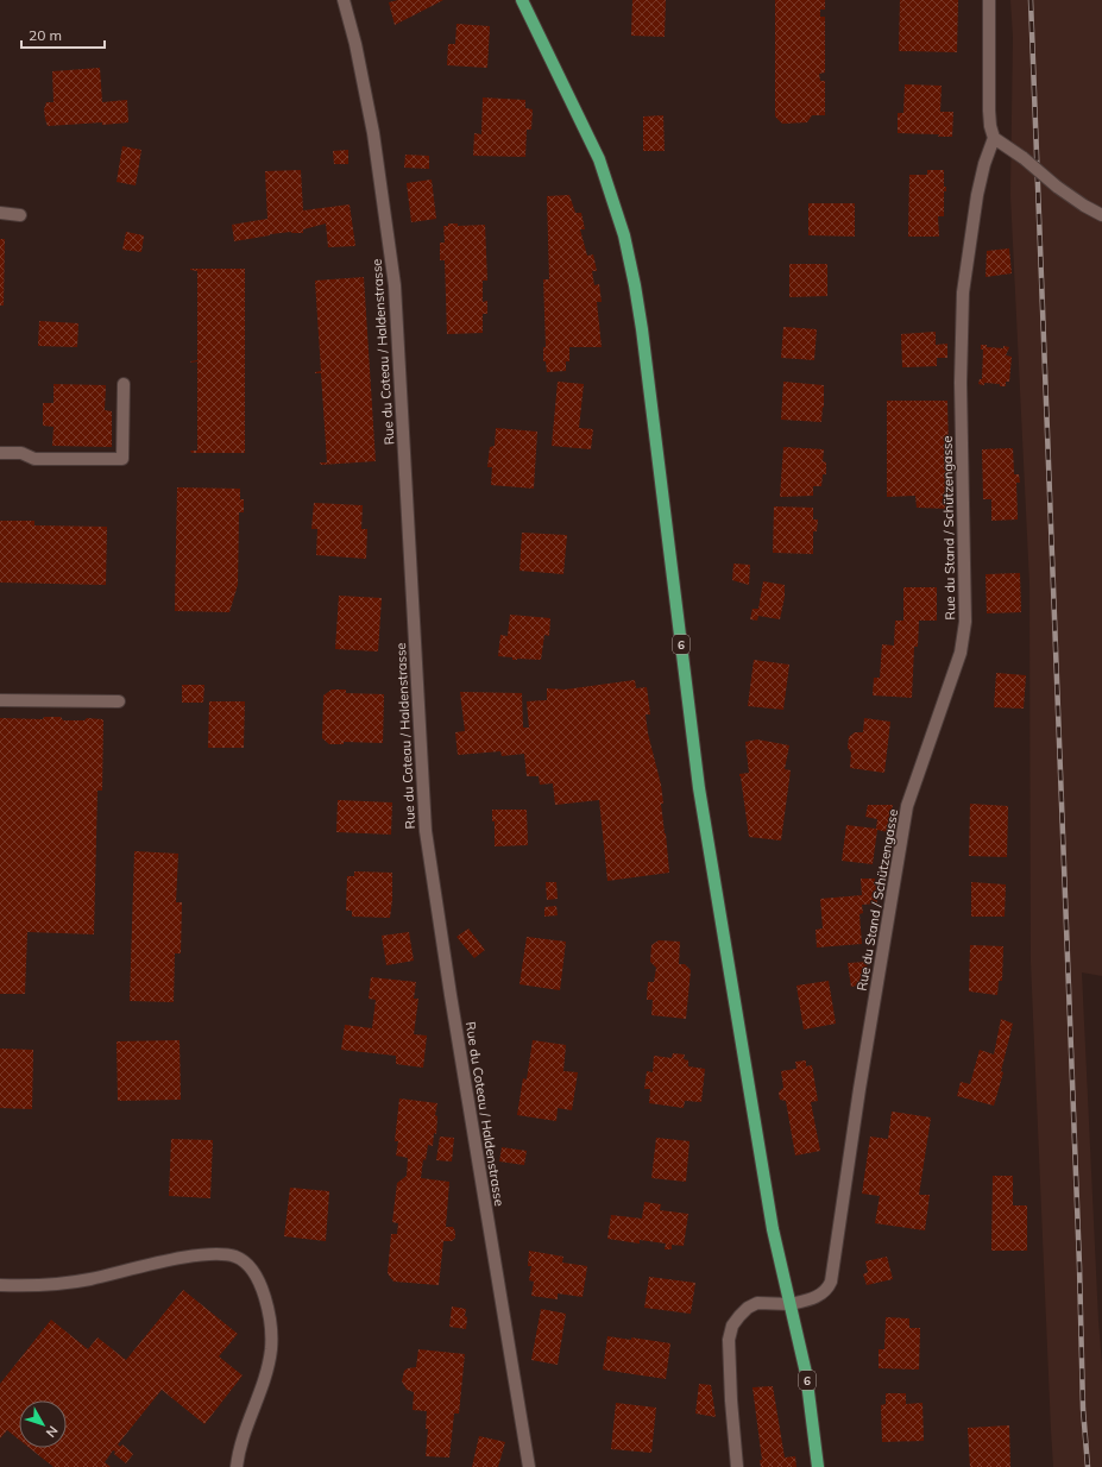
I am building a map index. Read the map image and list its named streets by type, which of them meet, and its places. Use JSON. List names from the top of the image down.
{
  "streets": {
    "main road": ["6"],
    "street": ["Rue du Coteau / Haldenstrasse", "Rue du Stand / Schützengasse"]
  },
  "crossings": [
    ["Rue du Stand / Schützengasse", "6"]
  ],
  "scale_bar": "20 m",
  "north": "bottom right"
}
